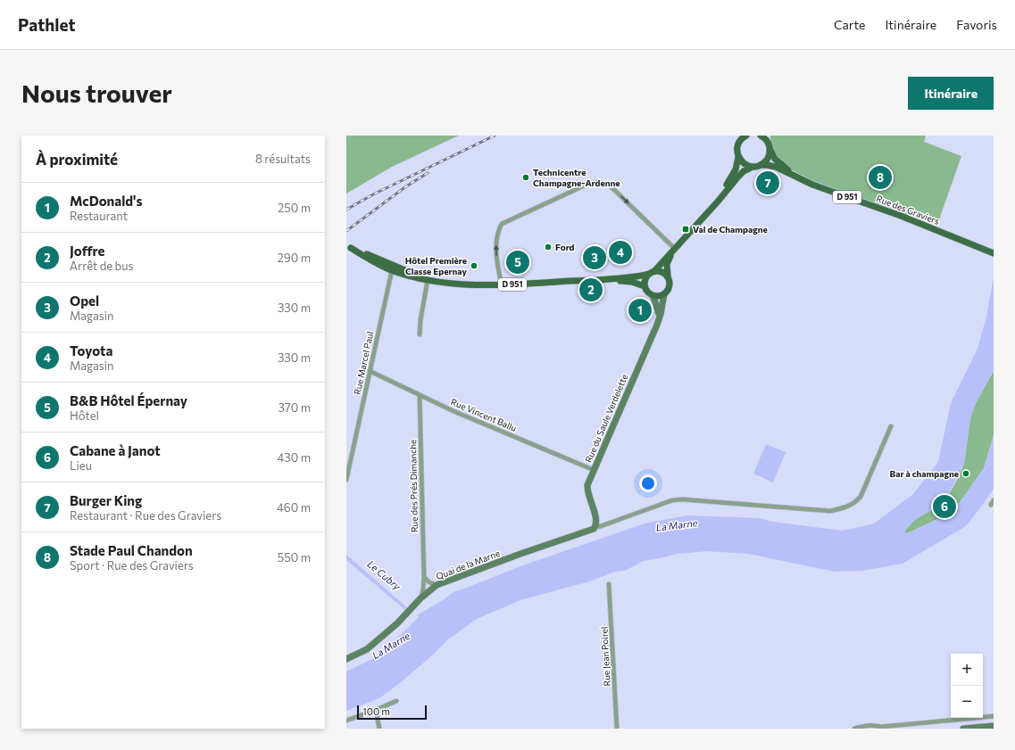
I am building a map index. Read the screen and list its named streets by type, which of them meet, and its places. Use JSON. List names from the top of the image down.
{
  "streets": {
    "main road": ["D 951", "Rue des Graviers"],
    "street": [
      "Rue Marcel Paul",
      "Rue Vincent Ballu",
      "Rue du Saule Verdelette",
      "Rue des Prés Dimanche",
      "Quai de la Marne",
      "Rue Jean Poirel"
    ]
  },
  "crossings": [
    ["D 951", "Rue Marcel Paul"],
    ["D 951", "Rue du Saule Verdelette"],
    ["Rue Marcel Paul", "Rue Vincent Ballu"],
    ["Rue Vincent Ballu", "Rue du Saule Verdelette"],
    ["Rue Vincent Ballu", "Rue des Prés Dimanche"],
    ["Rue du Saule Verdelette", "Quai de la Marne"],
    ["Rue des Prés Dimanche", "Quai de la Marne"]
  ],
  "water": ["La Marne", "Le Cubry"],
  "places": {
    "other": [
      "Technicentre Champagne-Ardenne",
      "Ford",
      "Hôtel Première Classe Epernay",
      "Bar à champagne"
    ],
    "transit": ["Val de Champagne"]
  },
  "scale_bar": "100 m",
  "page": {
    "header": "Pathlet",
    "nav": ["Carte", "Itinéraire", "Favoris"],
    "buttons": "Itinéraire",
    "title": "Nous trouver",
    "heading": ["À proximité", "8 résultats"],
    "pins": [
      "8",
      "7",
      "4",
      "3",
      "5",
      "2",
      "1",
      "6"
    ],
    "list": [
      {
        "mark": "1",
        "name": "McDonald's",
        "note": "Restaurant",
        "value": "250 m"
      },
      {
        "mark": "2",
        "name": "Joffre",
        "note": "Arrêt de bus",
        "value": "290 m"
      },
      {
        "mark": "3",
        "name": "Opel",
        "note": "Magasin",
        "value": "330 m"
      },
      {
        "mark": "4",
        "name": "Toyota",
        "note": "Magasin",
        "value": "330 m"
      },
      {
        "mark": "5",
        "name": "B&B Hôtel Épernay",
        "note": "Hôtel",
        "value": "370 m"
      },
      {
        "mark": "6",
        "name": "Cabane à Janot",
        "note": "Lieu",
        "value": "430 m"
      },
      {
        "mark": "7",
        "name": "Burger King",
        "note": "Restaurant · Rue des Graviers",
        "value": "460 m"
      },
      {
        "mark": "8",
        "name": "Stade Paul Chandon",
        "note": "Sport · Rue des Graviers",
        "value": "550 m"
      }
    ],
    "map_buttons": ["+", "−"],
    "scale": "100 m"
  }
}
